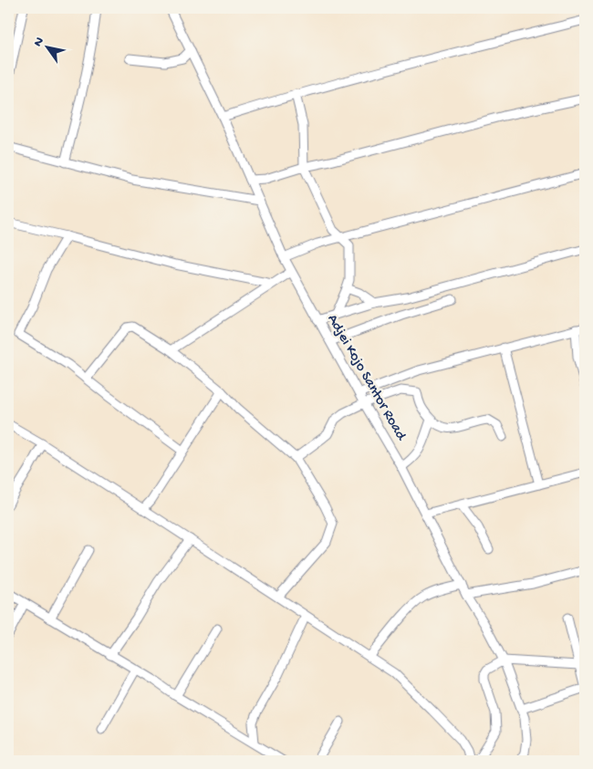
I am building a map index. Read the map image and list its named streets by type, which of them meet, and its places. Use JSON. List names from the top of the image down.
{
  "streets": {
    "street": ["Adjei Kojo Santor Road"]
  },
  "north": "top left"
}
